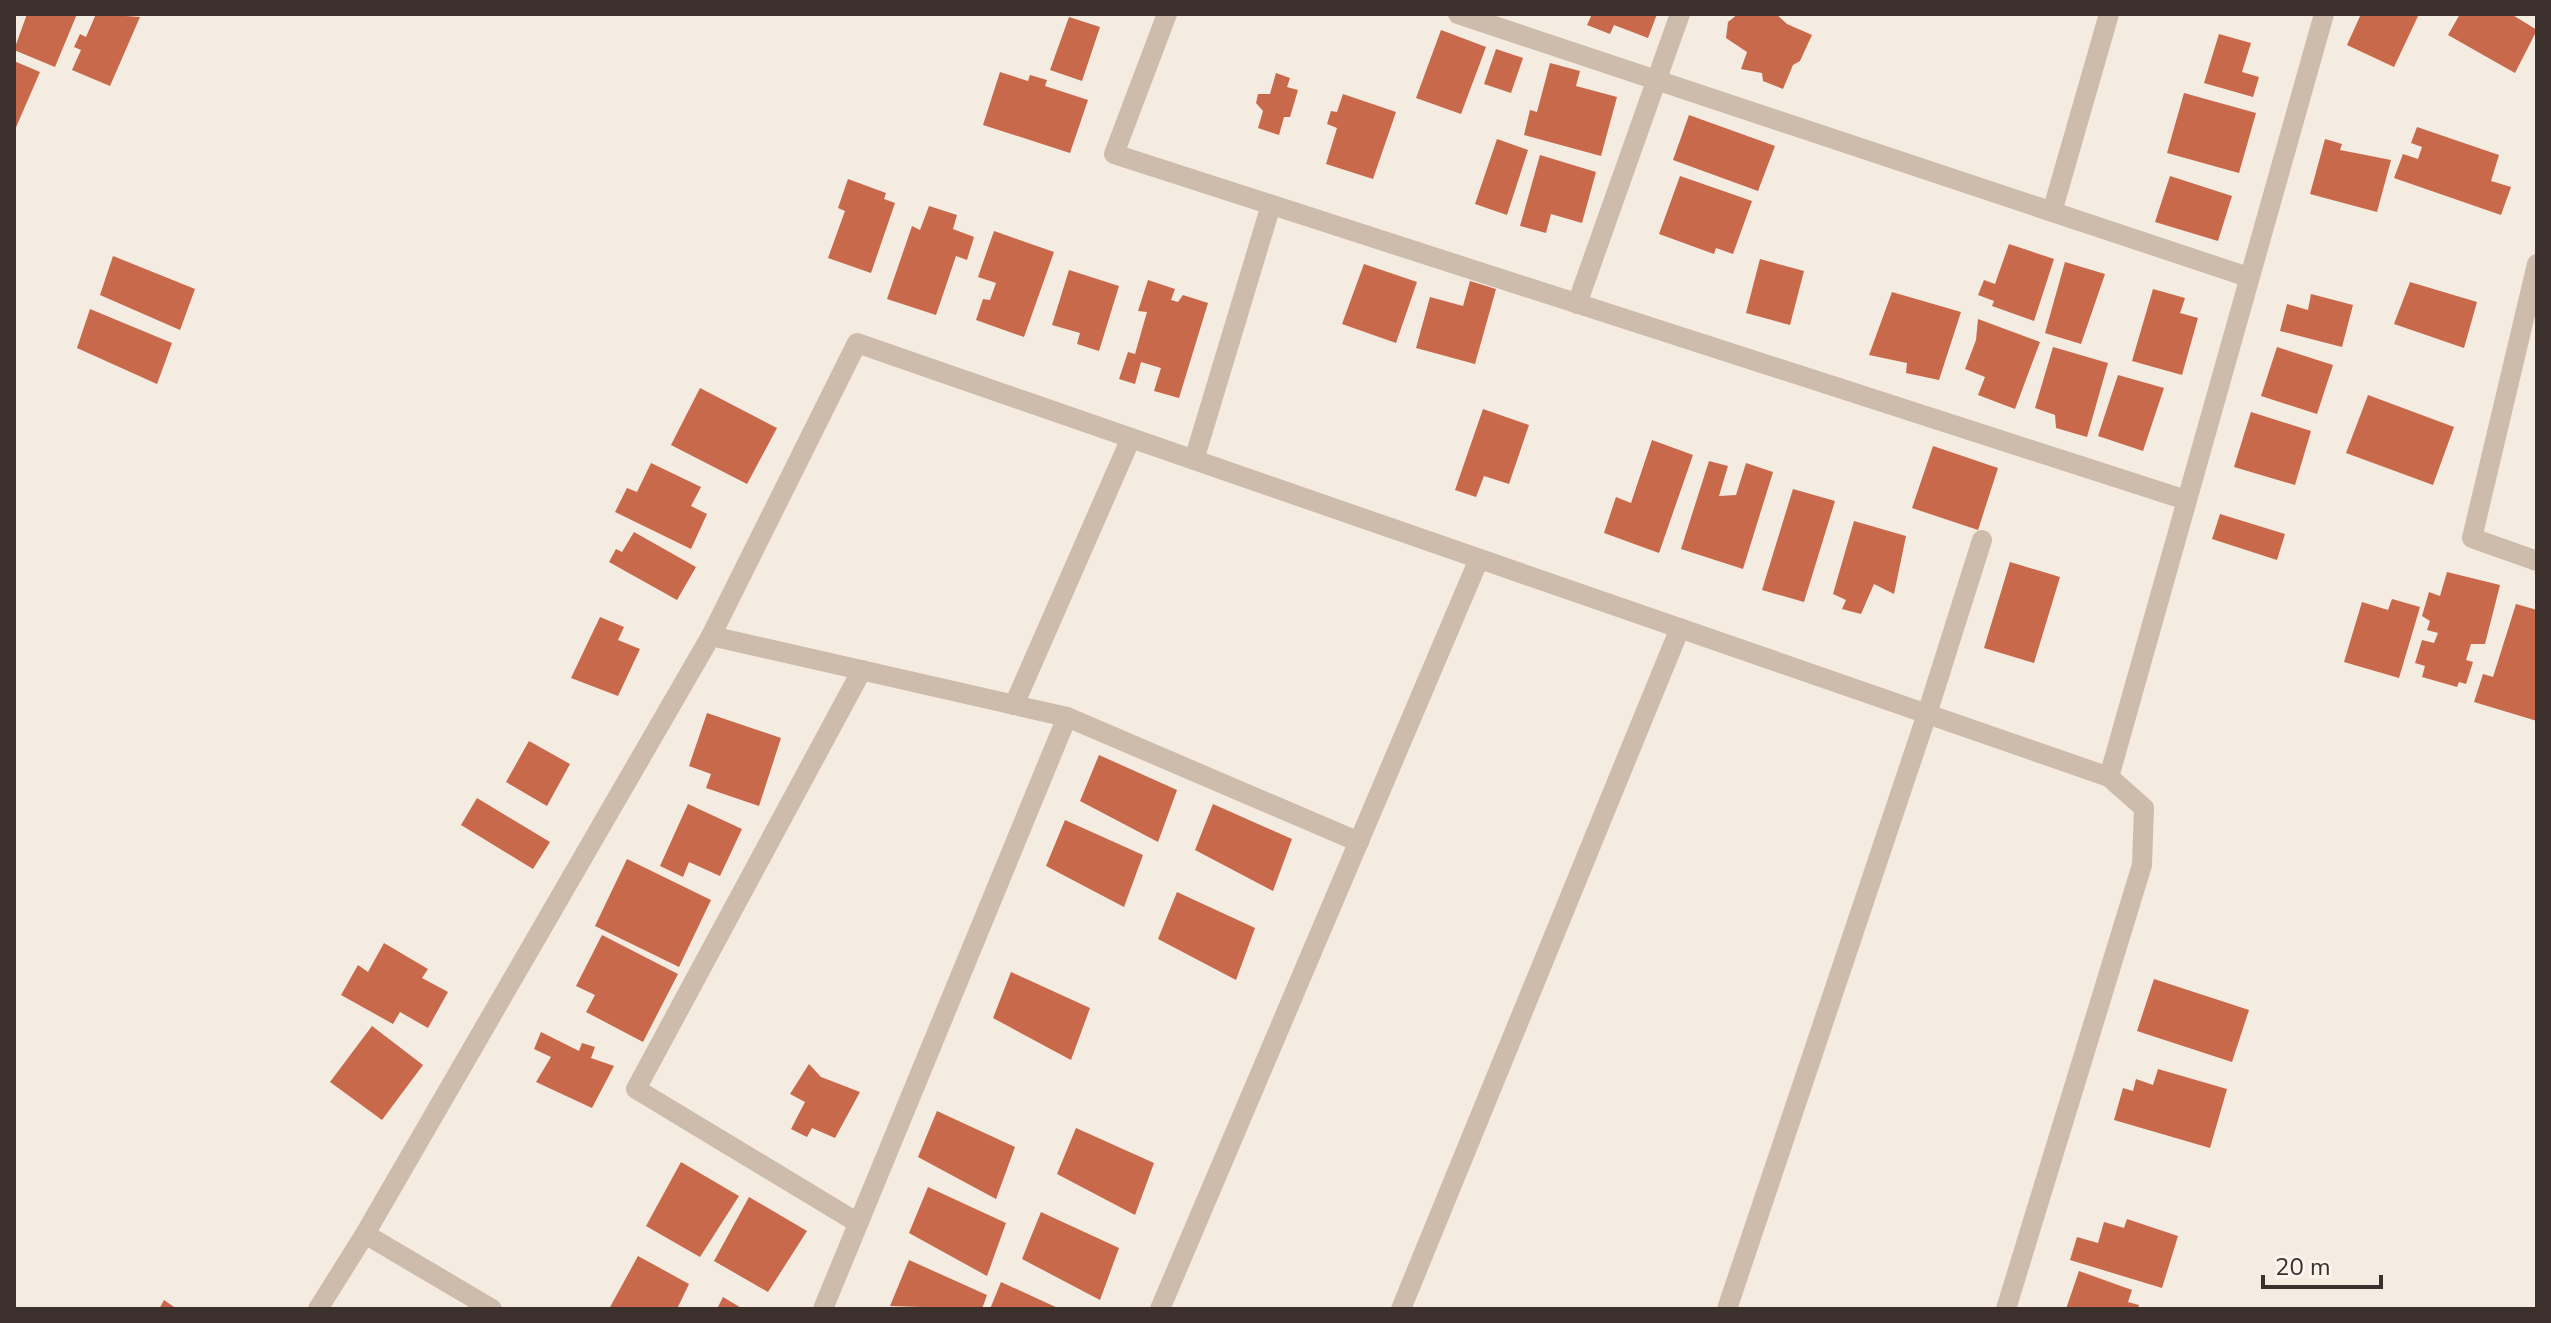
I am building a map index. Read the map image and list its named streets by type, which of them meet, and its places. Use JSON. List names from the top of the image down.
{
  "scale_bar": "20 m"
}
